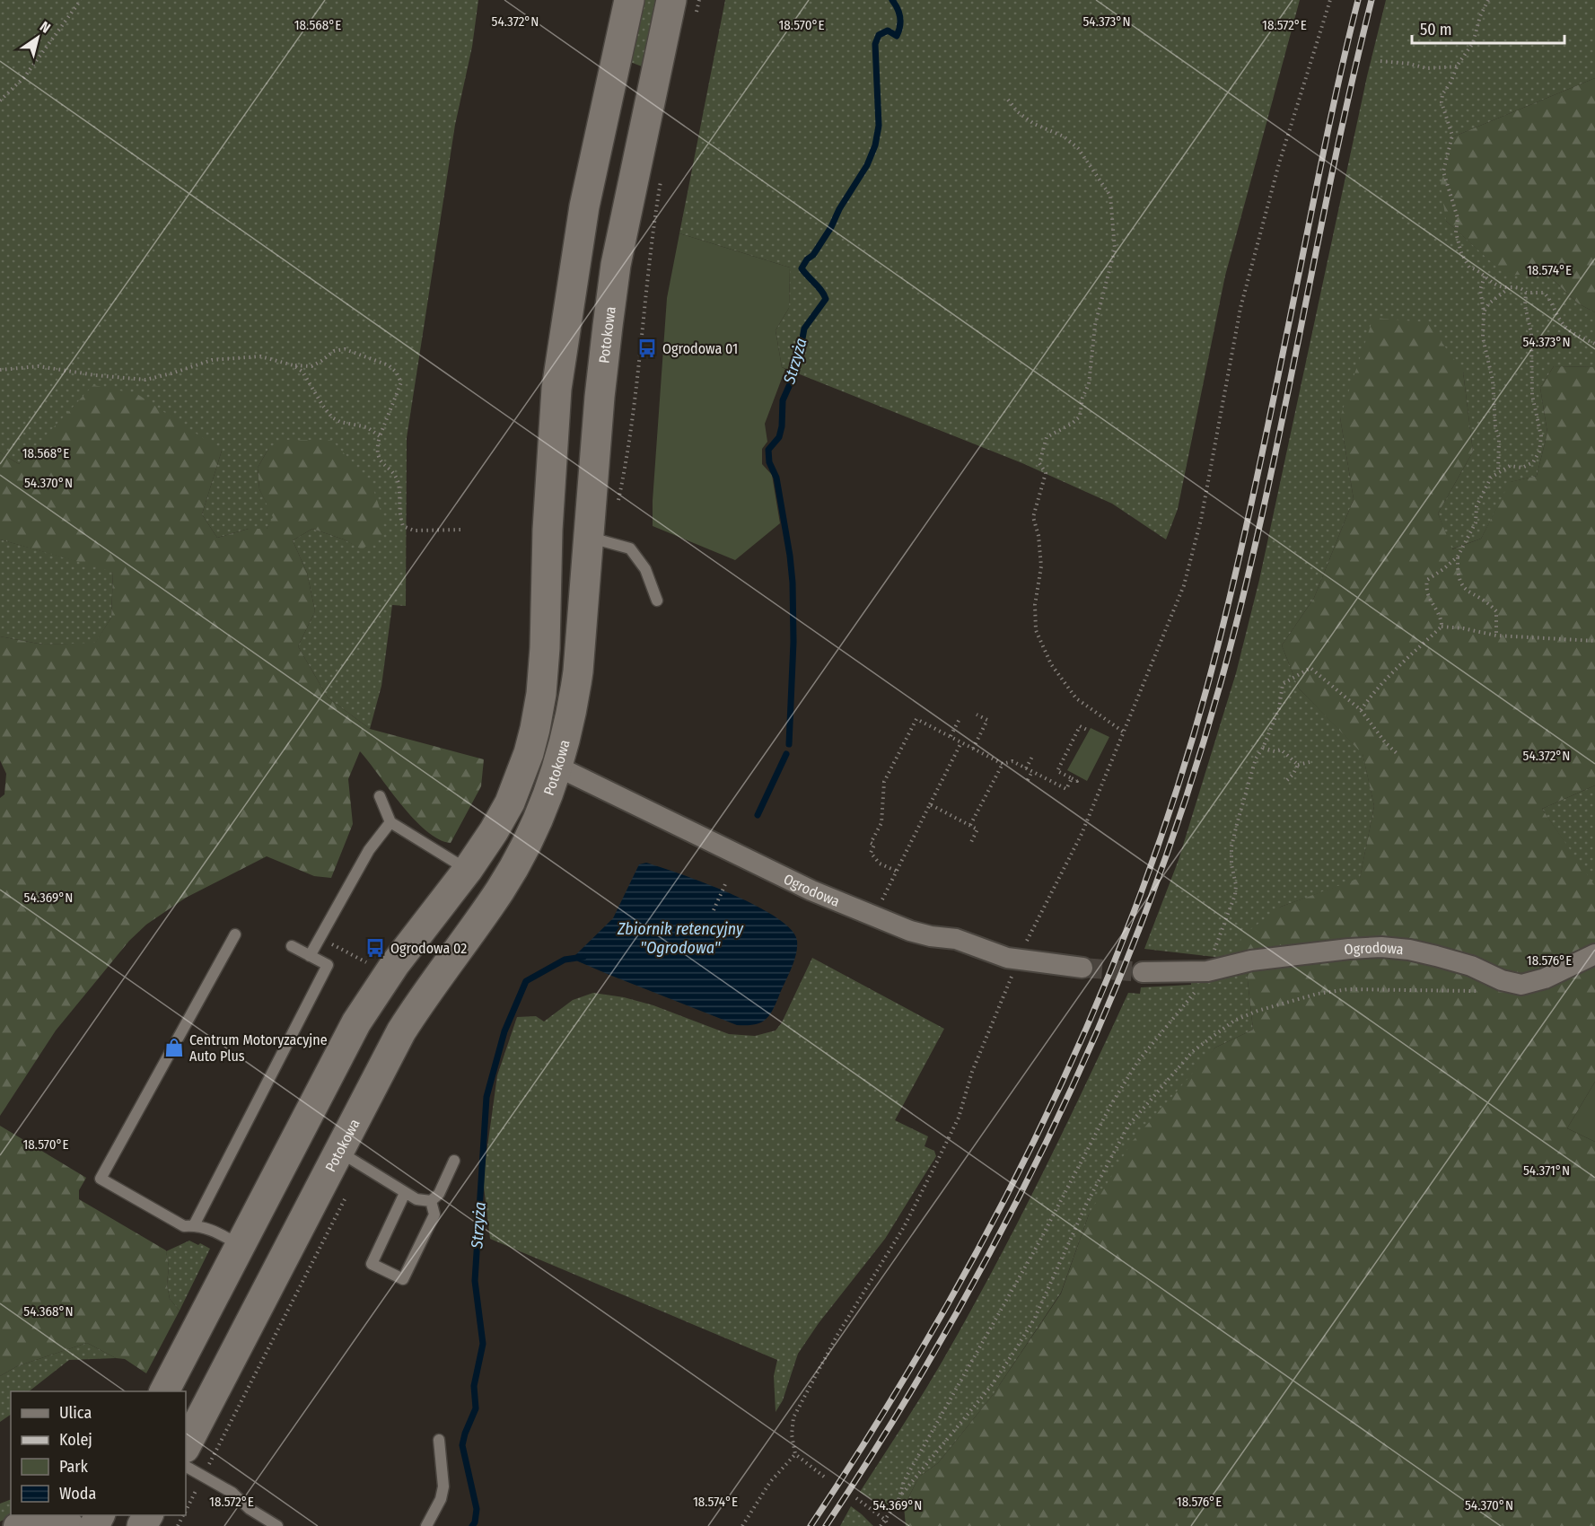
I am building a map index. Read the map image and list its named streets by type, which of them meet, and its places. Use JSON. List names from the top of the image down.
{
  "streets": {
    "main road": ["Potokowa"],
    "street": ["Ogrodowa"]
  },
  "crossings": [
    ["Potokowa", "Ogrodowa"]
  ],
  "water": ["Strzyża", "Zbiornik retencyjny \"Ogrodowa\""],
  "places": {
    "bus stop": ["Ogrodowa 01", "Ogrodowa 02"],
    "shop": ["Centrum Motoryzacyjne Auto Plus"]
  },
  "legend": [
    "Ulica",
    "Kolej",
    "Park",
    "Woda"
  ],
  "scale_bar": "50 m",
  "north": "top right",
  "coordinates": [
    "54.372°N",
    "54.373°N",
    "18.568°E",
    "18.570°E",
    "18.572°E",
    "18.574°E",
    "54.370°N",
    "54.369°N",
    "18.576°E",
    "54.371°N",
    "54.368°N"
  ]
}
